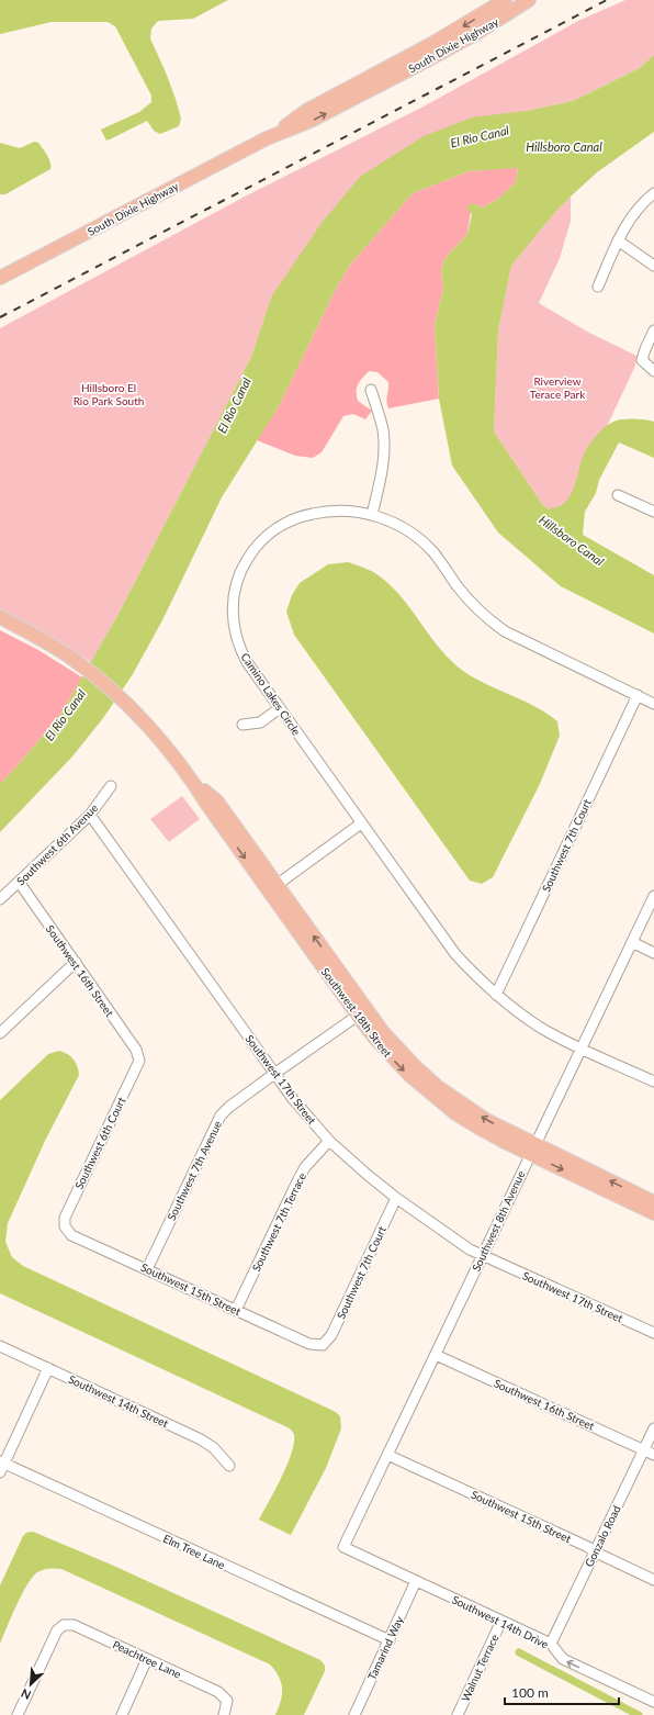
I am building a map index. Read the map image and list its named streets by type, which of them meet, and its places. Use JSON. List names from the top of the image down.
{
  "streets": {
    "main road": ["South Dixie Highway", "Southwest 18th Street"],
    "street": [
      "Camino Lakes Circle",
      "Southwest 6th Avenue",
      "Southwest 7th Court",
      "Southwest 16th Street",
      "Southwest 17th Street",
      "Southwest 6th Court",
      "Southwest 7th Avenue",
      "Southwest 8th Avenue",
      "Southwest 7th Terrace",
      "Southwest 15th Street",
      "Southwest 14th Street",
      "Gonzalo Road",
      "Elm Tree Lane",
      "Southwest 14th Drive",
      "Tamarind Way",
      "Peachtree Lane",
      "Walnut Terrace"
    ]
  },
  "crossings": [
    ["Camino Lakes Circle", "Southwest 7th Court"],
    ["Camino Lakes Circle", "Southwest 8th Avenue"],
    ["Southwest 6th Avenue", "Southwest 16th Street"],
    ["Southwest 6th Avenue", "Southwest 17th Street"],
    ["Southwest 7th Court", "Southwest 17th Street"],
    ["Southwest 7th Court", "Southwest 15th Street"],
    ["Southwest 16th Street", "Southwest 6th Court"],
    ["Southwest 16th Street", "Southwest 8th Avenue"],
    ["Southwest 16th Street", "Gonzalo Road"],
    ["Southwest 18th Street", "Southwest 7th Avenue"],
    ["Southwest 18th Street", "Southwest 8th Avenue"],
    ["Southwest 17th Street", "Southwest 7th Avenue"],
    ["Southwest 17th Street", "Southwest 8th Avenue"],
    ["Southwest 17th Street", "Southwest 7th Terrace"],
    ["Southwest 6th Court", "Southwest 15th Street"],
    ["Southwest 7th Avenue", "Southwest 15th Street"],
    ["Southwest 8th Avenue", "Southwest 15th Street"],
    ["Southwest 8th Avenue", "Southwest 14th Drive"],
    ["Southwest 7th Terrace", "Southwest 15th Street"],
    ["Southwest 15th Street", "Gonzalo Road"],
    ["Gonzalo Road", "Southwest 14th Drive"],
    ["Elm Tree Lane", "Tamarind Way"],
    ["Southwest 14th Drive", "Tamarind Way"],
    ["Southwest 14th Drive", "Walnut Terrace"]
  ],
  "water": ["El Rio Canal", "Hillsboro Canal"],
  "parks": ["Riverview Terace Park", "Hillsboro El Rio Park South"],
  "scale_bar": "100 m",
  "north": "bottom left"
}
